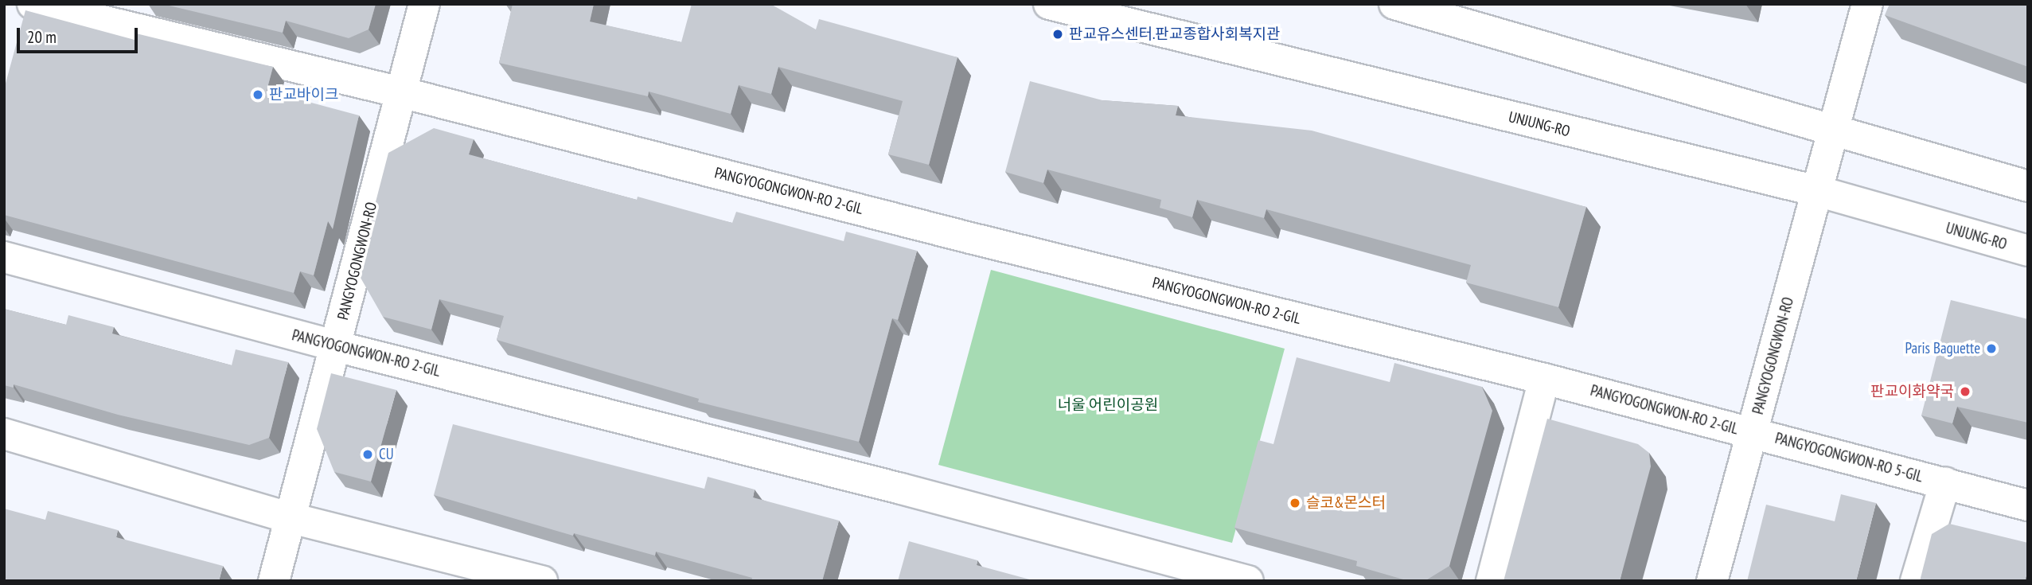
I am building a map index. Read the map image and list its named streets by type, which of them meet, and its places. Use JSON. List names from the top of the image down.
{
  "streets": {
    "street": [
      "UNJUNG-RO",
      "PANGYOGONGWON-RO 2-GIL",
      "PANGYOGONGWON-RO",
      "PANGYOGONGWON-RO 5-GIL"
    ]
  },
  "crossings": [
    ["UNJUNG-RO", "PANGYOGONGWON-RO"],
    ["PANGYOGONGWON-RO 2-GIL", "PANGYOGONGWON-RO"],
    ["PANGYOGONGWON-RO 2-GIL", "PANGYOGONGWON-RO 5-GIL"],
    ["PANGYOGONGWON-RO", "PANGYOGONGWON-RO 5-GIL"]
  ],
  "parks": ["너울 어린이공원"],
  "places": [
    "판교유스센터.판교종합사회복지관",
    "판교바이크",
    "Paris Baguette",
    "판교이화약국",
    "CU",
    "슬코&몬스터"
  ],
  "scale_bar": "20 m"
}
